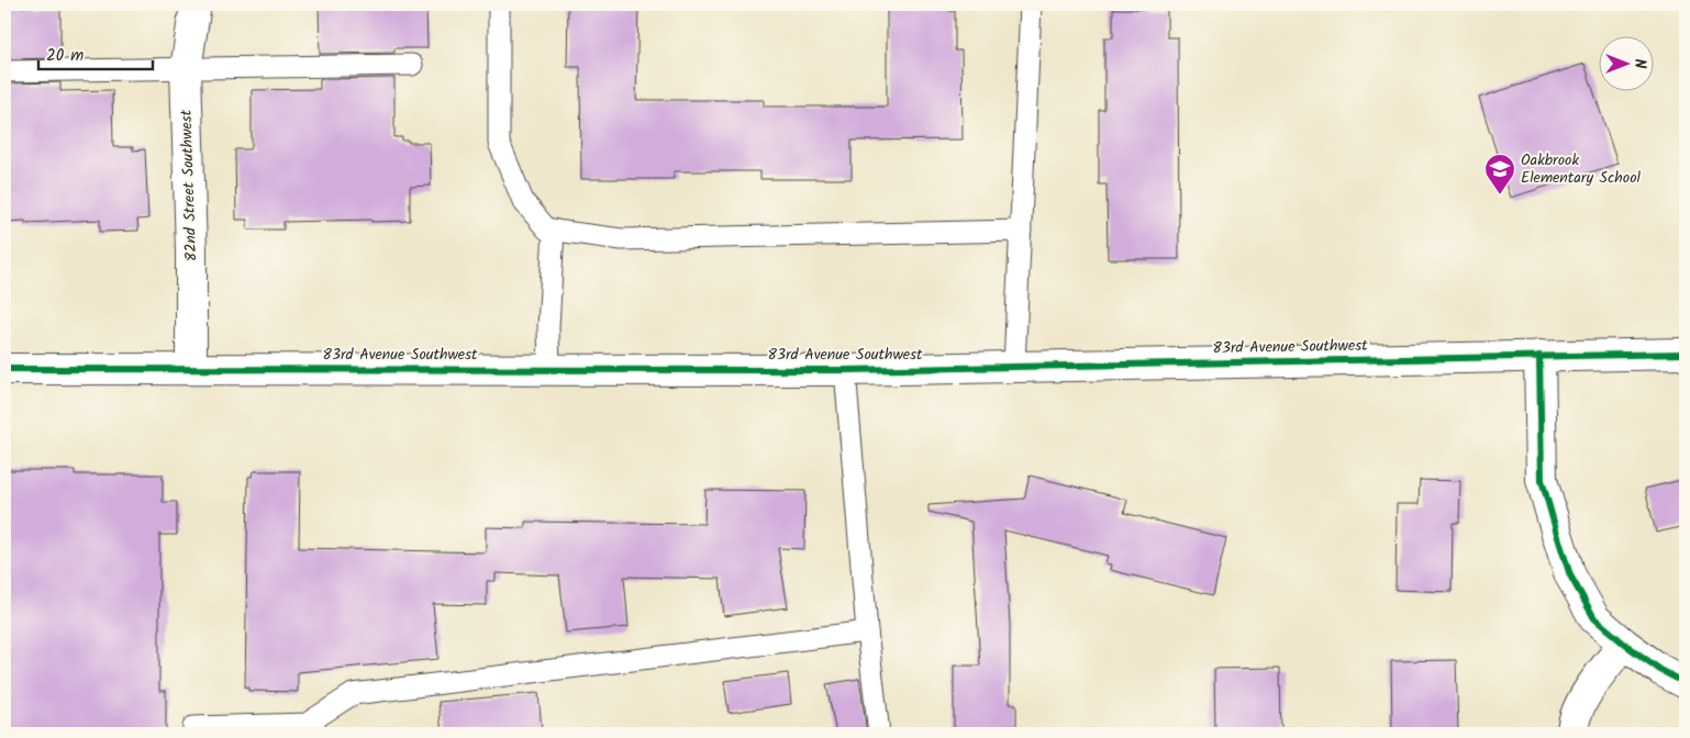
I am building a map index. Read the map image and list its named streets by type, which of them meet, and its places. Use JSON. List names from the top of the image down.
{
  "streets": {
    "street": ["82nd Street Southwest", "83rd Avenue Southwest"]
  },
  "crossings": [
    ["82nd Street Southwest", "83rd Avenue Southwest"]
  ],
  "places": {
    "school or university": ["Oakbrook Elementary School"]
  },
  "scale_bar": "20 m",
  "north": "right"
}
